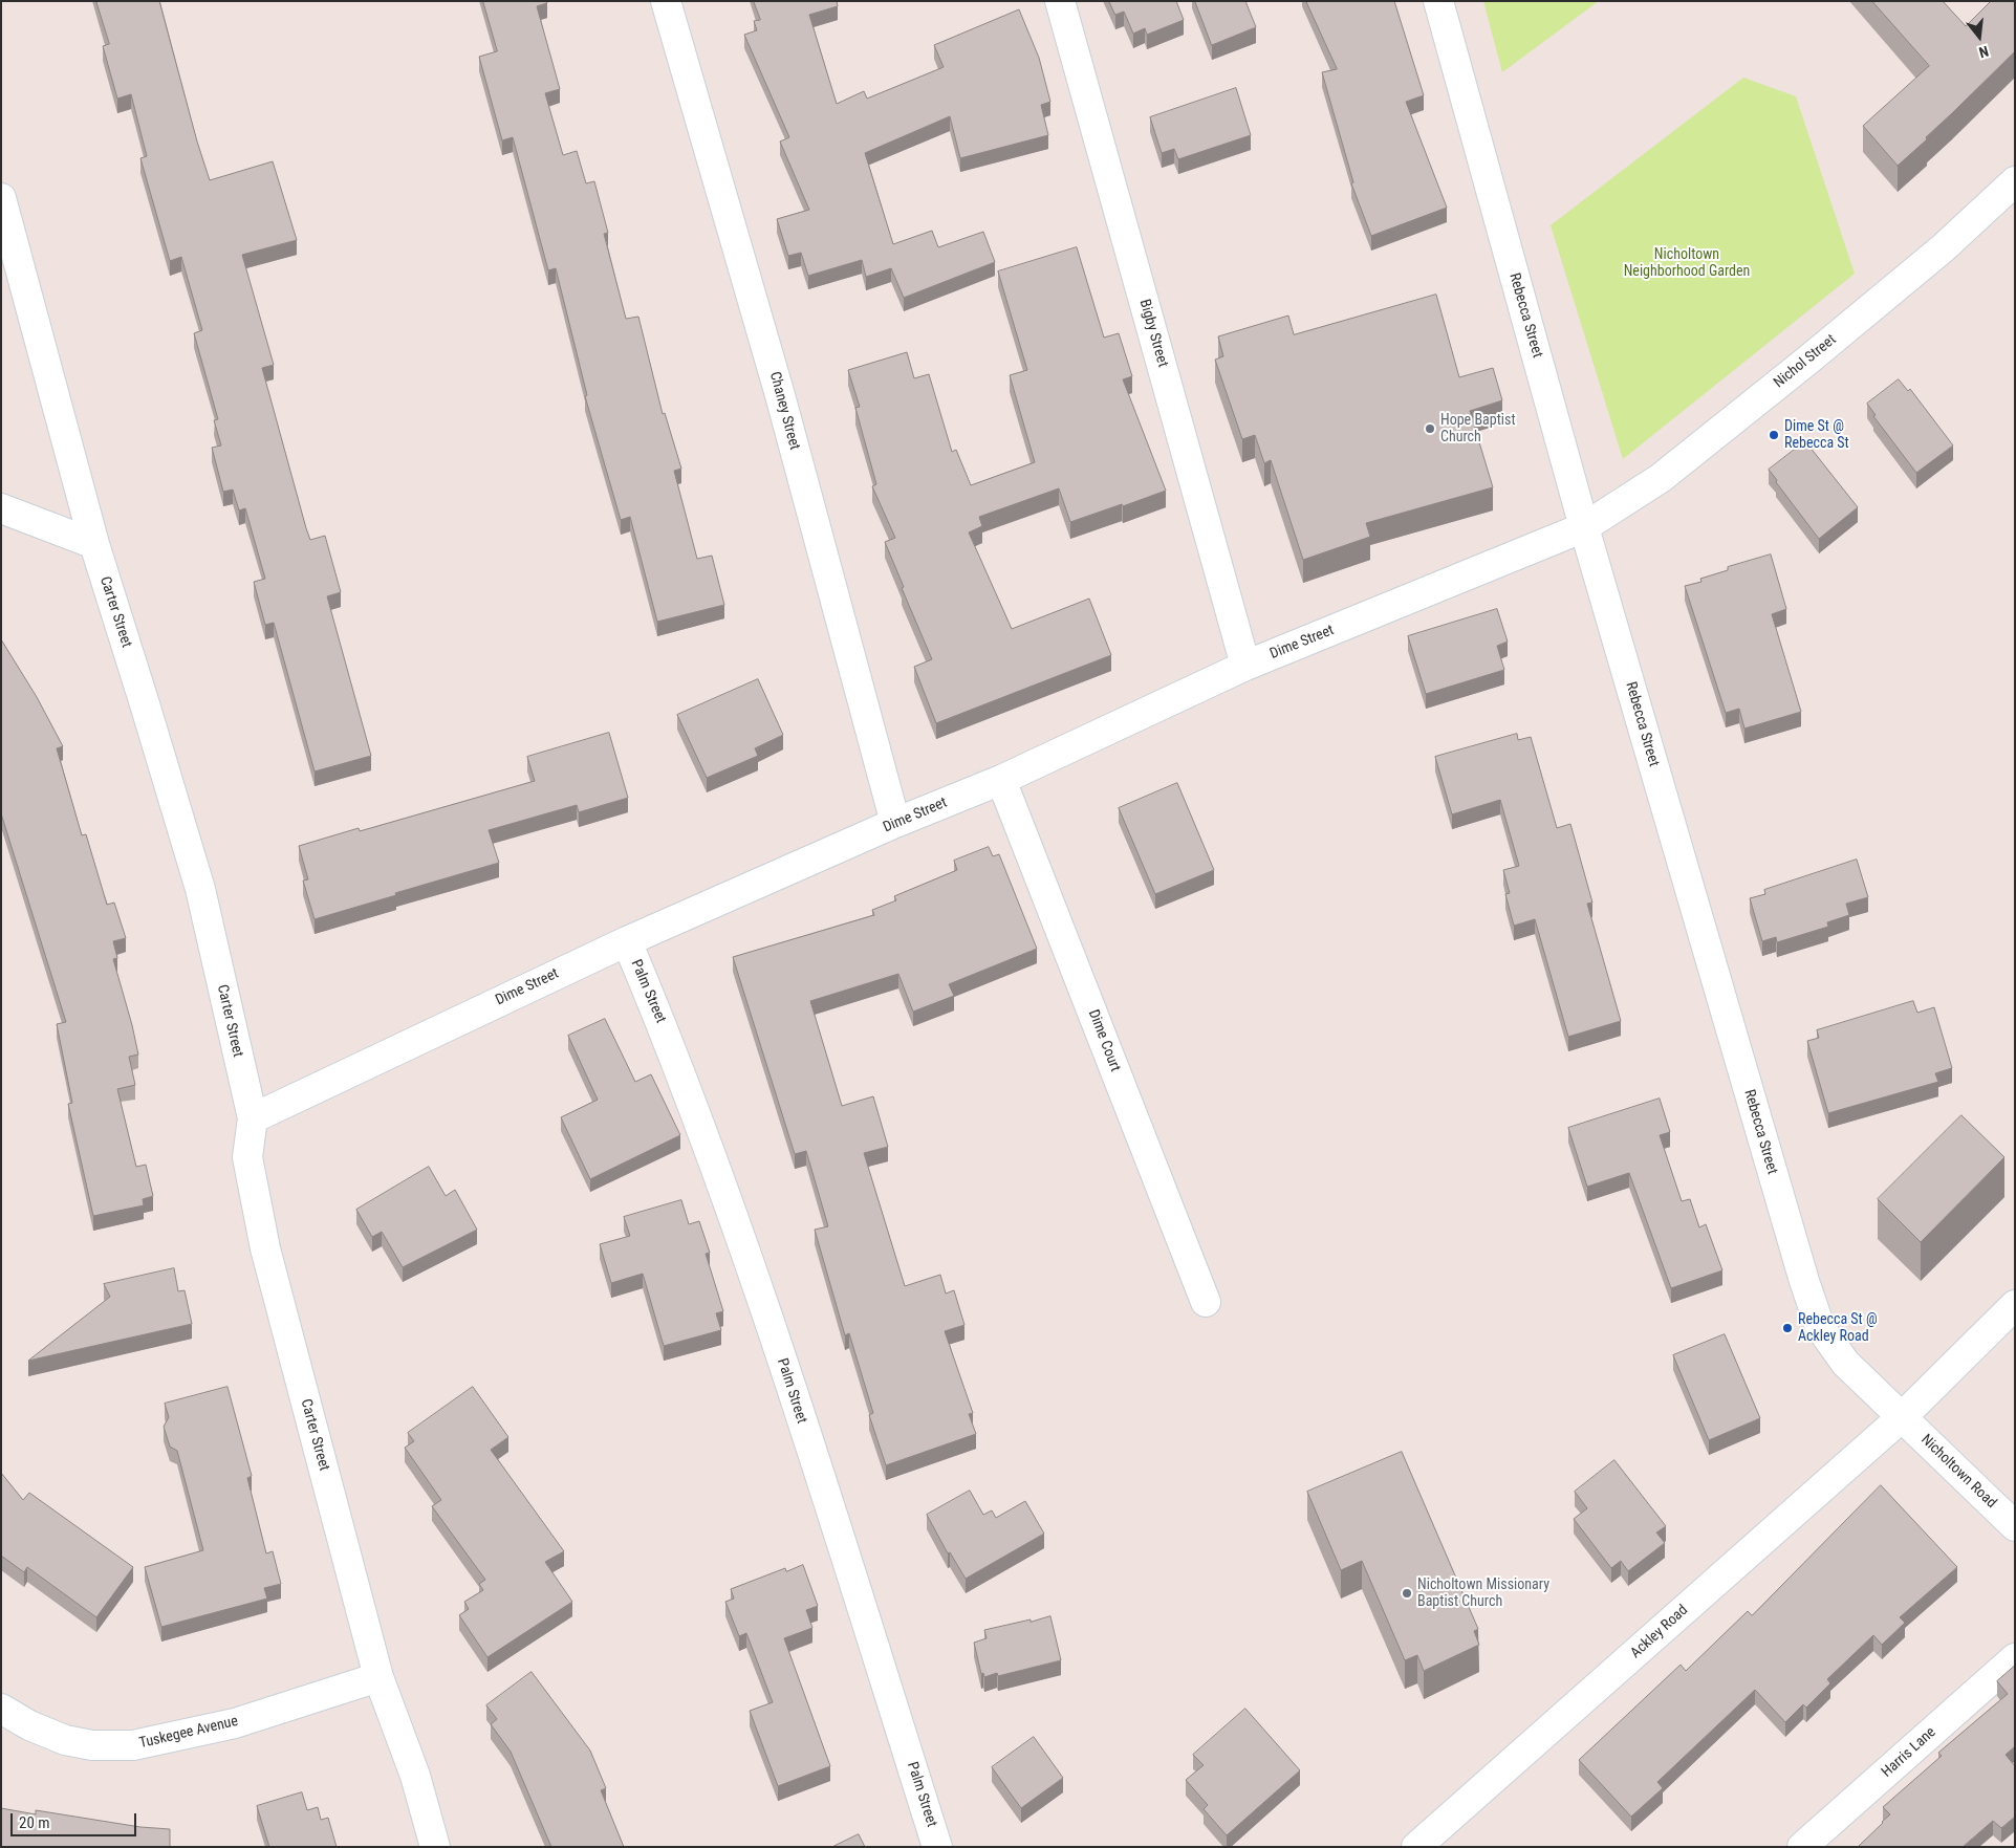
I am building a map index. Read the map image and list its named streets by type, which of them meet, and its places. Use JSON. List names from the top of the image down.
{
  "streets": {
    "street": [
      "Rebecca Street",
      "Bigby Street",
      "Nichol Street",
      "Chaney Street",
      "Carter Street",
      "Dime Street",
      "Palm Street",
      "Dime Court",
      "Nicholtown Road",
      "Ackley Road",
      "Tuskegee Avenue",
      "Harris Lane"
    ]
  },
  "crossings": [
    ["Rebecca Street", "Nichol Street"],
    ["Rebecca Street", "Dime Street"],
    ["Rebecca Street", "Nicholtown Road"],
    ["Rebecca Street", "Ackley Road"],
    ["Bigby Street", "Dime Street"],
    ["Nichol Street", "Dime Street"],
    ["Chaney Street", "Dime Street"],
    ["Carter Street", "Dime Street"],
    ["Carter Street", "Tuskegee Avenue"],
    ["Dime Street", "Palm Street"],
    ["Dime Street", "Dime Court"],
    ["Nicholtown Road", "Ackley Road"]
  ],
  "parks": ["Nicholtown Neighborhood Garden"],
  "places": [
    "Hope Baptist Church",
    "Dime St @ Rebecca St",
    "Rebecca St @ Ackley Road",
    "Nicholtown Missionary Baptist Church"
  ],
  "scale_bar": "20 m",
  "north": "bottom"
}
